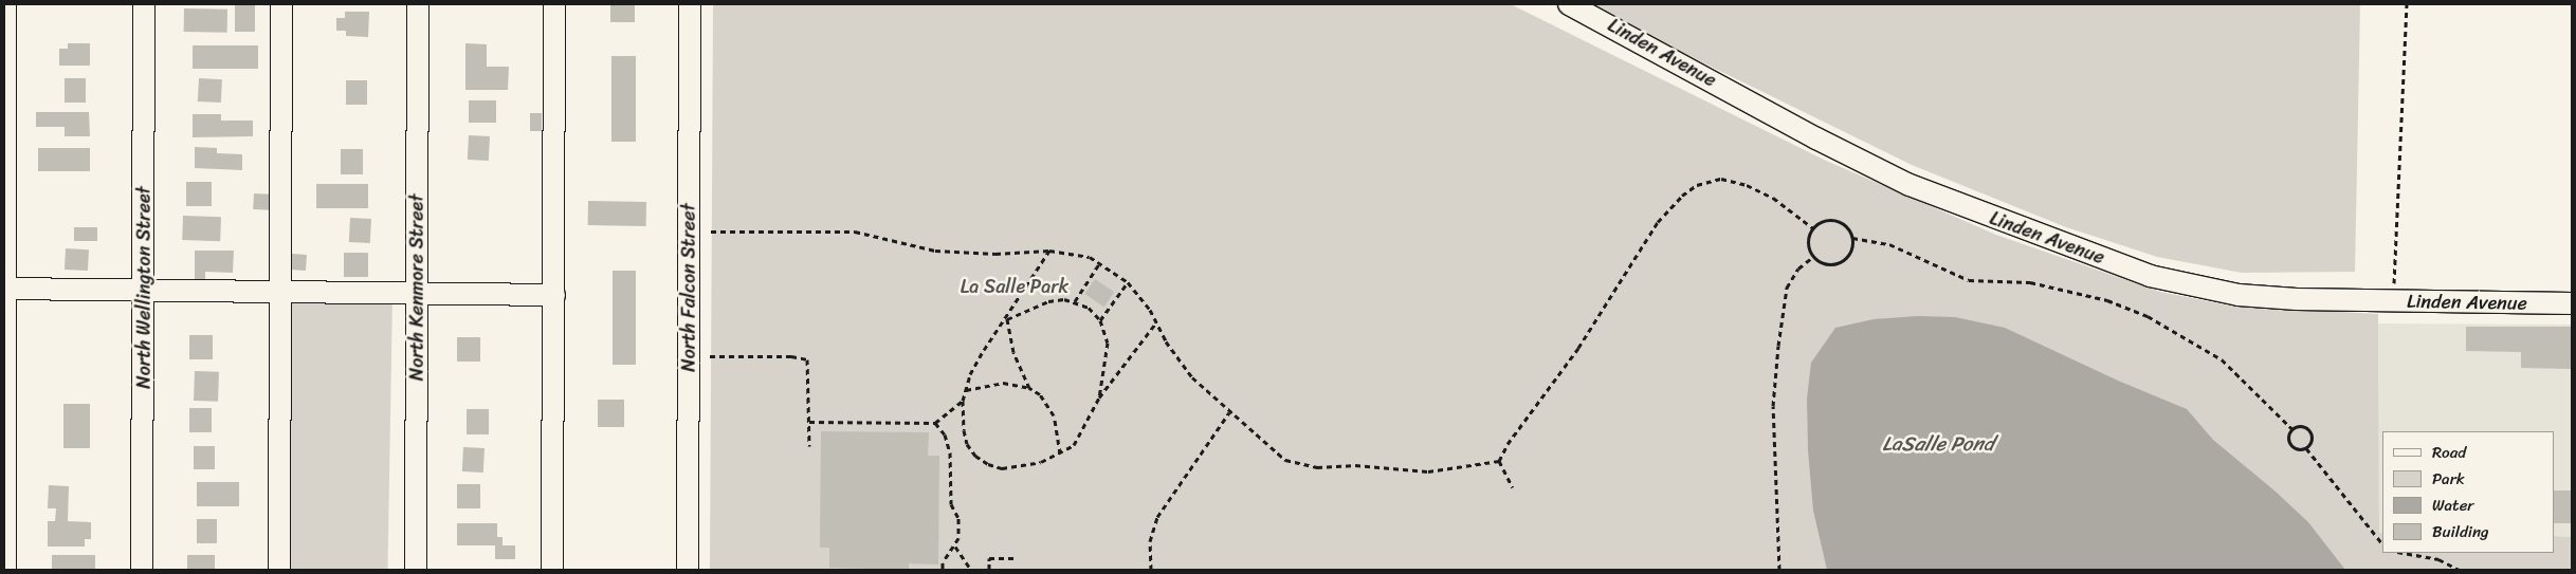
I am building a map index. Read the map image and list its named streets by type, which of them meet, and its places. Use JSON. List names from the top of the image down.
{
  "streets": {
    "street": [
      "Linden Avenue",
      "North Wellington Street",
      "North Kenmore Street",
      "North Falcon Street"
    ]
  },
  "water": ["LaSalle Pond"],
  "parks": ["La Salle Park"],
  "legend": [
    "Road",
    "Park",
    "Water",
    "Building"
  ]
}
